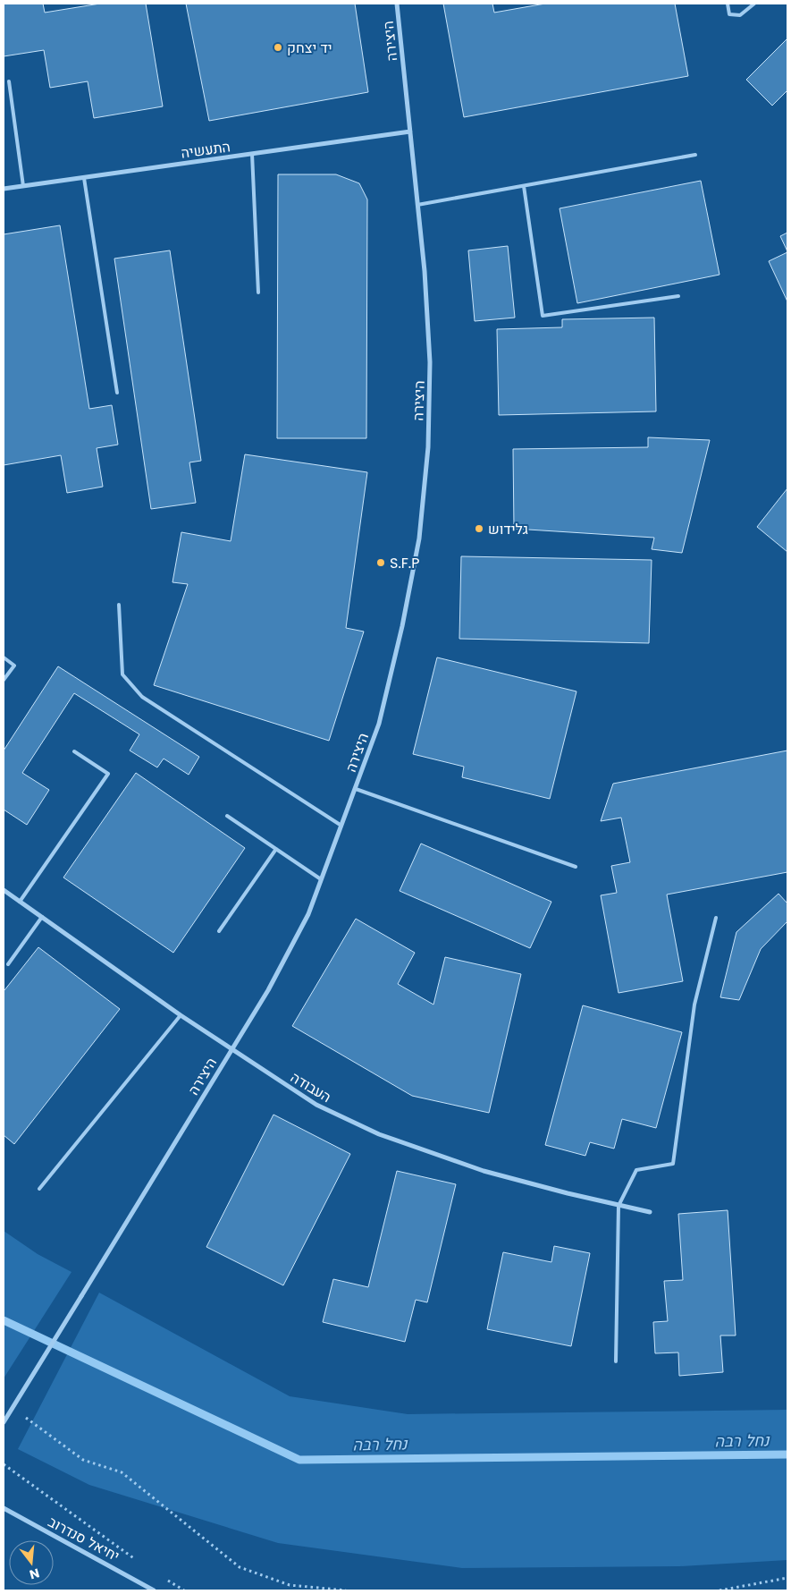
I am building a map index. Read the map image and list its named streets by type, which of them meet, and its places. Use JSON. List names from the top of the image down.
{
  "streets": {
    "street": [
      "היצירה",
      "התעשיה",
      "העבודה",
      "יחיאל סנדרוב"
    ]
  },
  "crossings": [
    ["היצירה", "התעשיה"],
    ["היצירה", "העבודה"]
  ],
  "water": ["נחל רבה"],
  "places": ["יד יצחק", "גלידוש", "S.F.P"],
  "north": "bottom"
}
